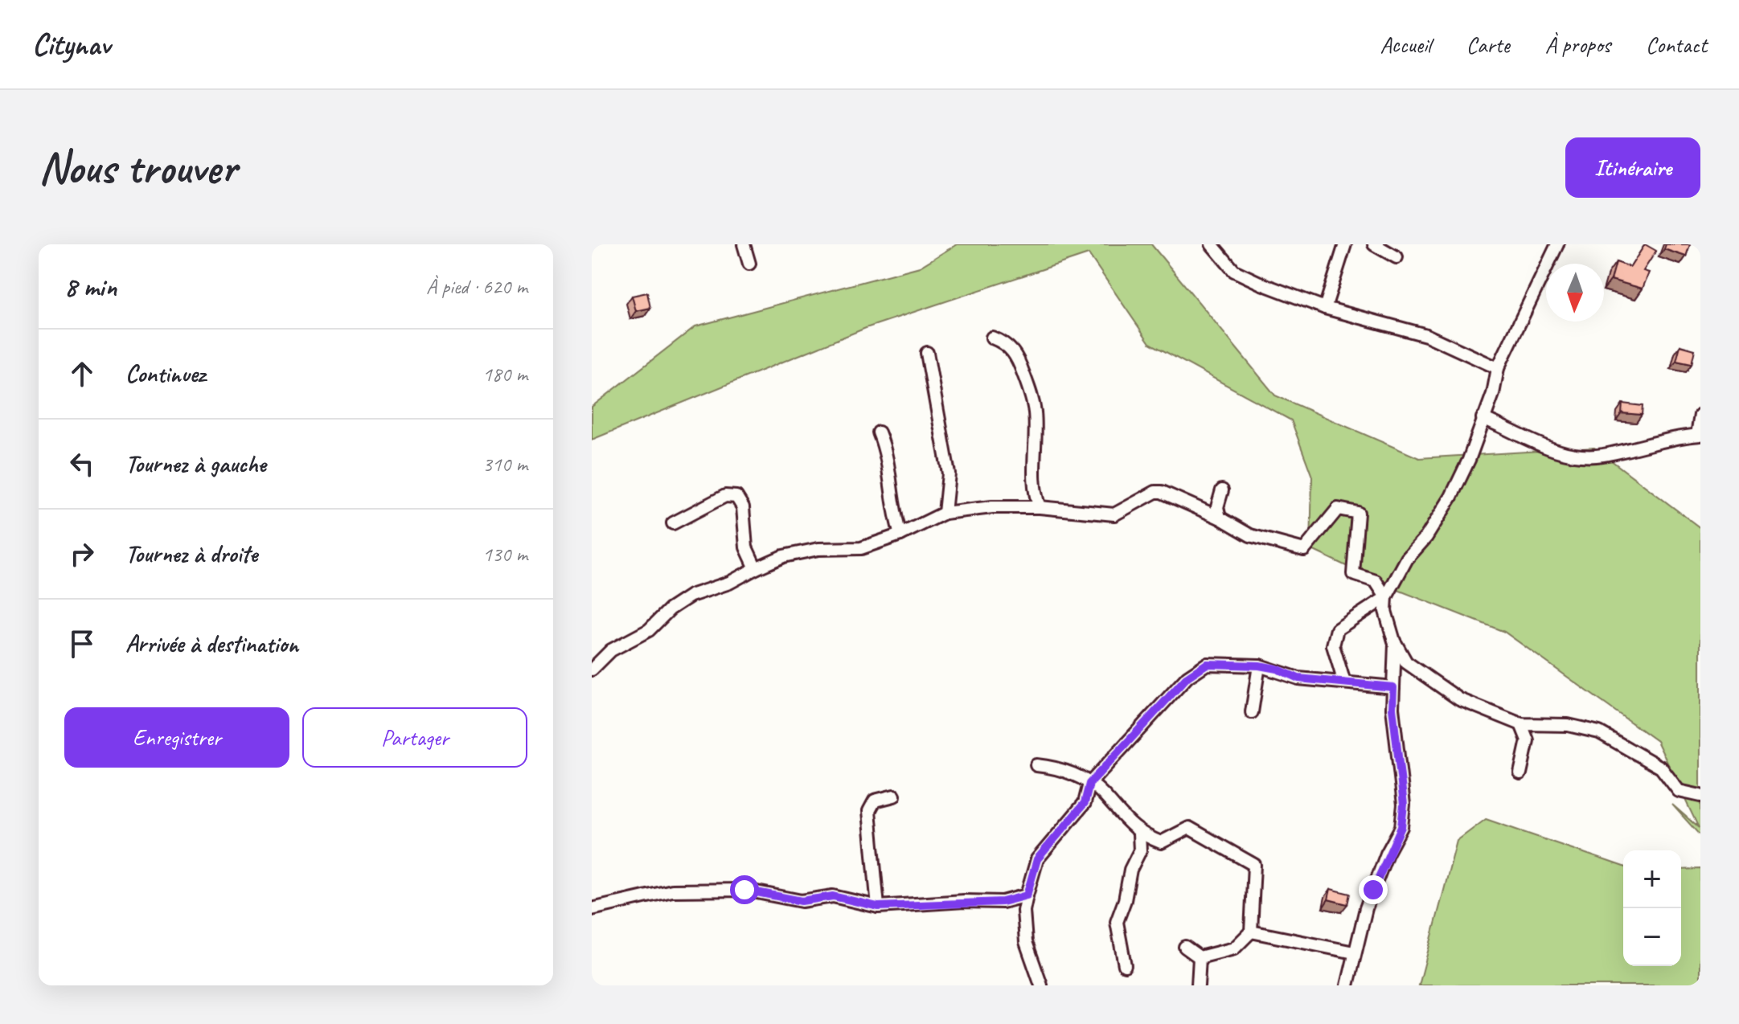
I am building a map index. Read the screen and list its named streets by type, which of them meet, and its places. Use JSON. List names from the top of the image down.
{
  "north": "bottom",
  "page": {
    "header": "Citynav",
    "nav": [
      "Accueil",
      "Carte",
      "À propos",
      "Contact"
    ],
    "buttons": [
      "Itinéraire",
      ["Enregistrer", "Partager"]
    ],
    "title": "Nous trouver",
    "heading": ["8 min", "À pied · 620 m"],
    "list": [
      ["Continuez", "180 m"],
      ["Tournez à gauche", "310 m"],
      ["Tournez à droite", "130 m"],
      "Arrivée à destination"
    ],
    "map_buttons": ["+", "−"]
  }
}
